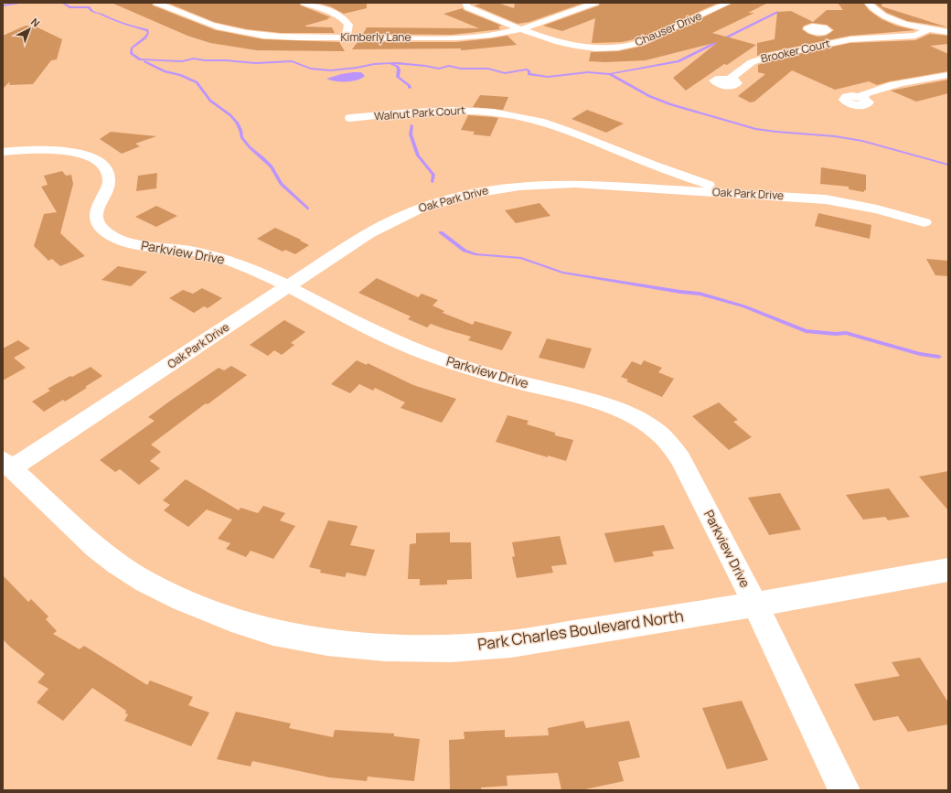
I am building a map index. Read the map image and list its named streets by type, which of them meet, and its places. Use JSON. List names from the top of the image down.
{
  "streets": {
    "street": [
      "Chauser Drive",
      "Kimberly Lane",
      "Brooker Court",
      "Walnut Park Court",
      "Oak Park Drive",
      "Parkview Drive",
      "Park Charles Boulevard North"
    ]
  },
  "crossings": [
    ["Chauser Drive", "Kimberly Lane"],
    ["Walnut Park Court", "Oak Park Drive"],
    ["Oak Park Drive", "Parkview Drive"],
    ["Oak Park Drive", "Park Charles Boulevard North"],
    ["Parkview Drive", "Park Charles Boulevard North"]
  ],
  "north": "top right"
}
